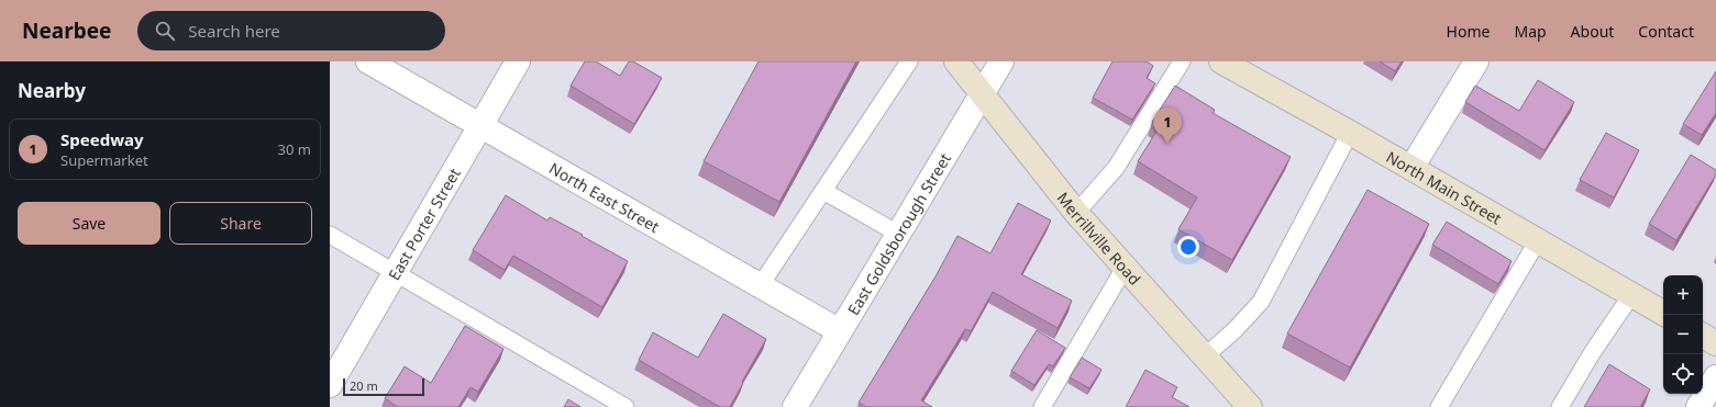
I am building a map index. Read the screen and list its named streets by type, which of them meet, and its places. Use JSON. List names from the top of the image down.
{
  "streets": {
    "main road": ["North Main Street", "Merrillville Road"],
    "street": ["North East Street", "East Porter Street", "East Goldsborough Street"]
  },
  "crossings": [
    ["North East Street", "East Porter Street"],
    ["North East Street", "East Goldsborough Street"],
    ["East Goldsborough Street", "Merrillville Road"]
  ],
  "scale_bar": "20 m",
  "page": {
    "header": "Nearbee",
    "search": "Search here",
    "nav": [
      "Home",
      "Map",
      "About",
      "Contact"
    ],
    "heading": "Nearby",
    "pins": "1",
    "list": [
      {
        "mark": "1",
        "name": "Speedway",
        "note": "Supermarket",
        "value": "30 m"
      }
    ],
    "buttons": ["Save", "Share"],
    "map_buttons": ["+", "−"],
    "scale": "20 m"
  }
}
